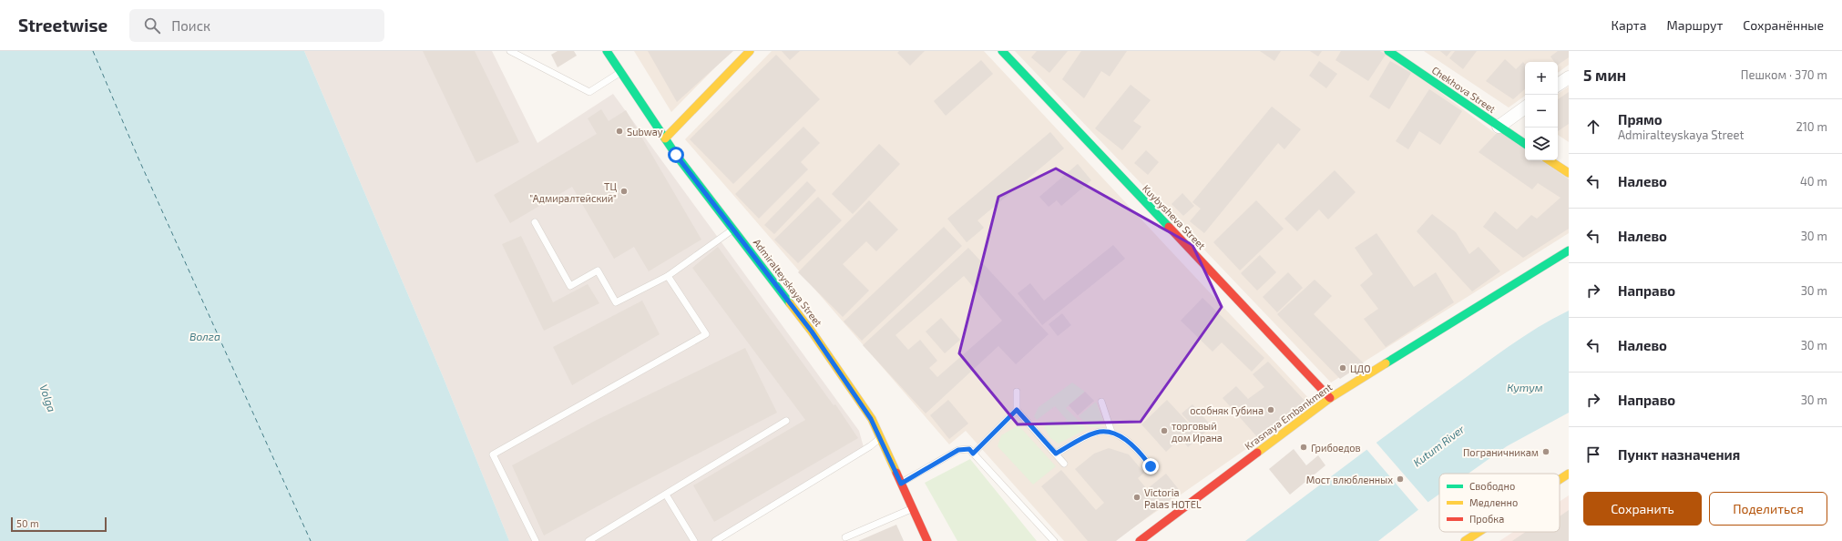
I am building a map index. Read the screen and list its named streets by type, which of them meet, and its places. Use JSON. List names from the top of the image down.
{
  "streets": {
    "main road": [
      "Chekhova Street",
      "Kuybysheva Street",
      "Admiralteyskaya Street",
      "Krasnaya Embankment"
    ]
  },
  "crossings": [
    ["Kuybysheva Street", "Krasnaya Embankment"]
  ],
  "water": [
    "Волга",
    "Кутум",
    "Volga",
    "Kutum River"
  ],
  "places": [
    "Subway",
    "ТЦ \"Адмиралтейский\"",
    "ЦДО",
    "особняк Губина",
    "торговый дом Ирана",
    "Грибоедов",
    "Пограничникам",
    "Мост влюбленных",
    "Victoria Palas HOTEL"
  ],
  "legend": ["Свободно", "Медленно", "Пробка"],
  "scale_bar": "50 m",
  "page": {
    "header": "Streetwise",
    "search": "Поиск",
    "nav": ["Карта", "Маршрут", "Сохранённые"],
    "heading": ["5 мин", "Пешком · 370 m"],
    "map_buttons": ["+", "−"],
    "list": [
      ["Прямо", "Admiralteyskaya Street", "210 m"],
      ["Налево", "40 m"],
      ["Налево", "30 m"],
      ["Направо", "30 m"],
      ["Налево", "30 m"],
      ["Направо", "30 m"],
      "Пункт назначения"
    ],
    "buttons": ["Сохранить", "Поделиться"],
    "scale": "50 m"
  }
}
